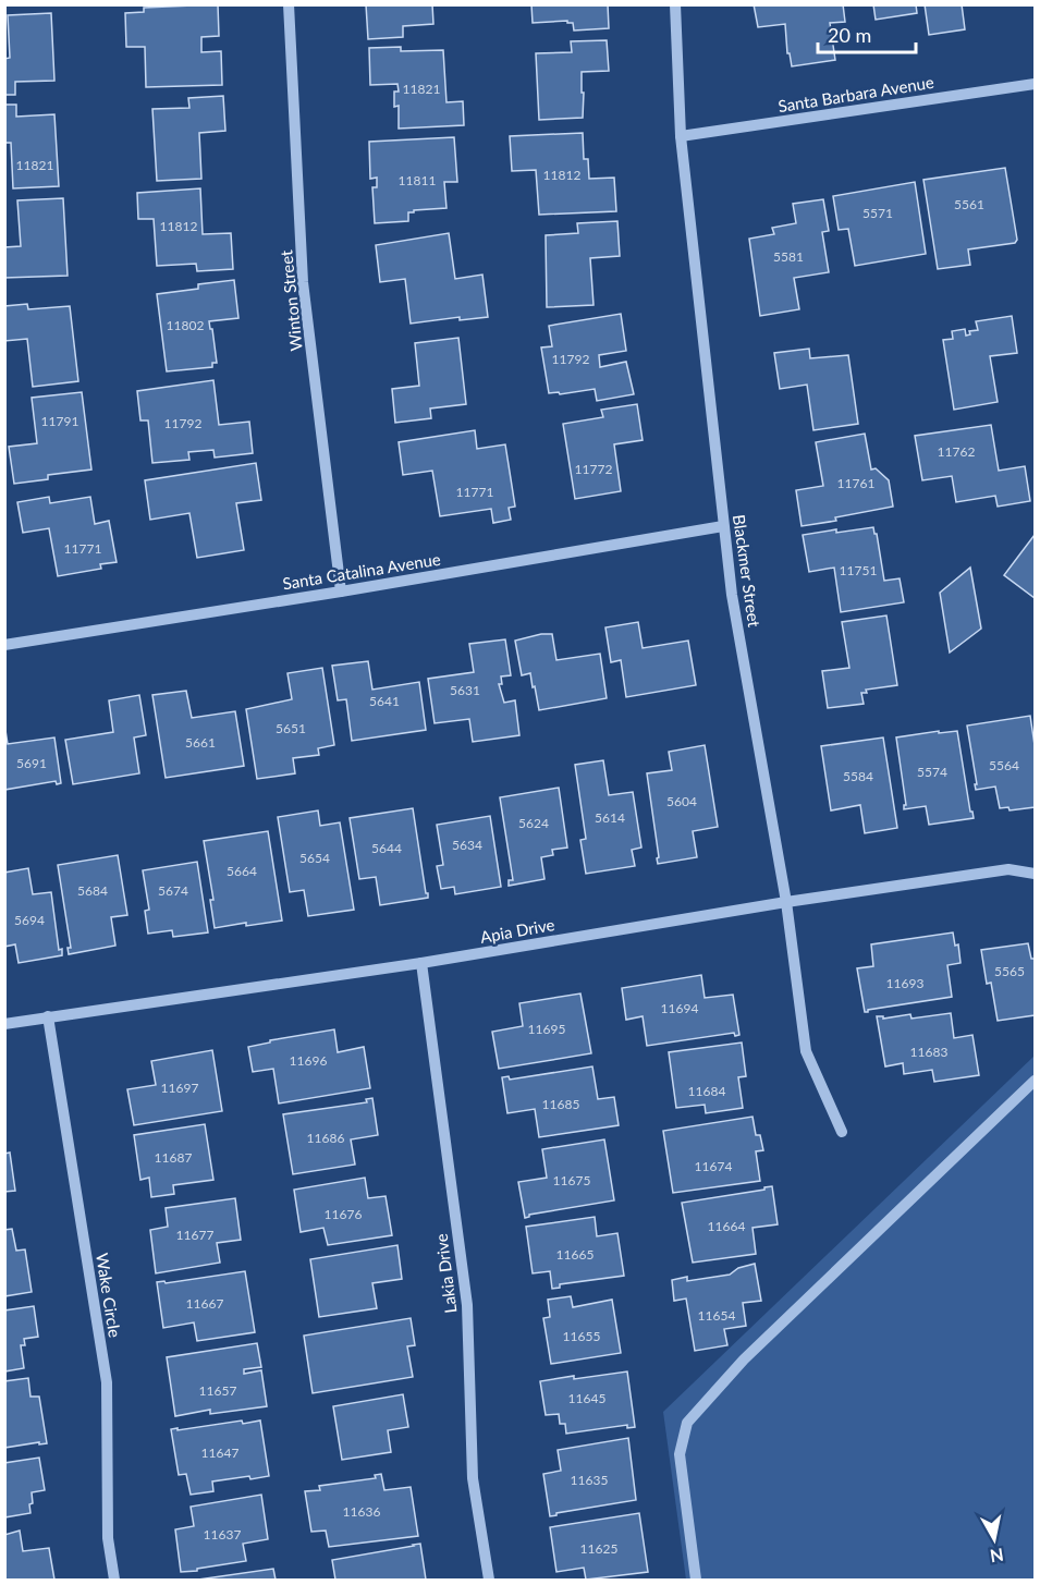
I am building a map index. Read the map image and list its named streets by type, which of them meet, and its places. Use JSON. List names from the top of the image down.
{
  "streets": {
    "street": [
      "Santa Barbara Avenue",
      "Winton Street",
      "Santa Catalina Avenue",
      "Blackmer Street",
      "Apia Drive",
      "Lakia Drive",
      "Wake Circle"
    ]
  },
  "crossings": [
    ["Santa Barbara Avenue", "Blackmer Street"],
    ["Winton Street", "Santa Catalina Avenue"],
    ["Santa Catalina Avenue", "Blackmer Street"],
    ["Blackmer Street", "Apia Drive"],
    ["Apia Drive", "Lakia Drive"],
    ["Apia Drive", "Wake Circle"]
  ],
  "house_numbers": [
    "11821",
    "11821",
    "11812",
    "11811",
    "5561",
    "5571",
    "11812",
    "5581",
    "11802",
    "11792",
    "11791",
    "11792",
    "11762",
    "11772",
    "11761",
    "11771",
    "11771",
    "11751",
    "5631",
    "5641",
    "5651",
    "5661",
    "5691",
    "5564",
    "5574",
    "5584",
    "5604",
    "5614",
    "5624",
    "5634",
    "5644",
    "5654",
    "5664",
    "5684",
    "5674",
    "5694",
    "5565",
    "11693",
    "11694",
    "11695",
    "11683",
    "11696",
    "11697",
    "11684",
    "11685",
    "11686",
    "11687",
    "11674",
    "11675",
    "11676",
    "11664",
    "11677",
    "11665",
    "11667",
    "11654",
    "11655",
    "11657",
    "11645",
    "11647",
    "11635",
    "11636",
    "11637",
    "11625"
  ],
  "scale_bar": "20 m",
  "north": "bottom"
}
